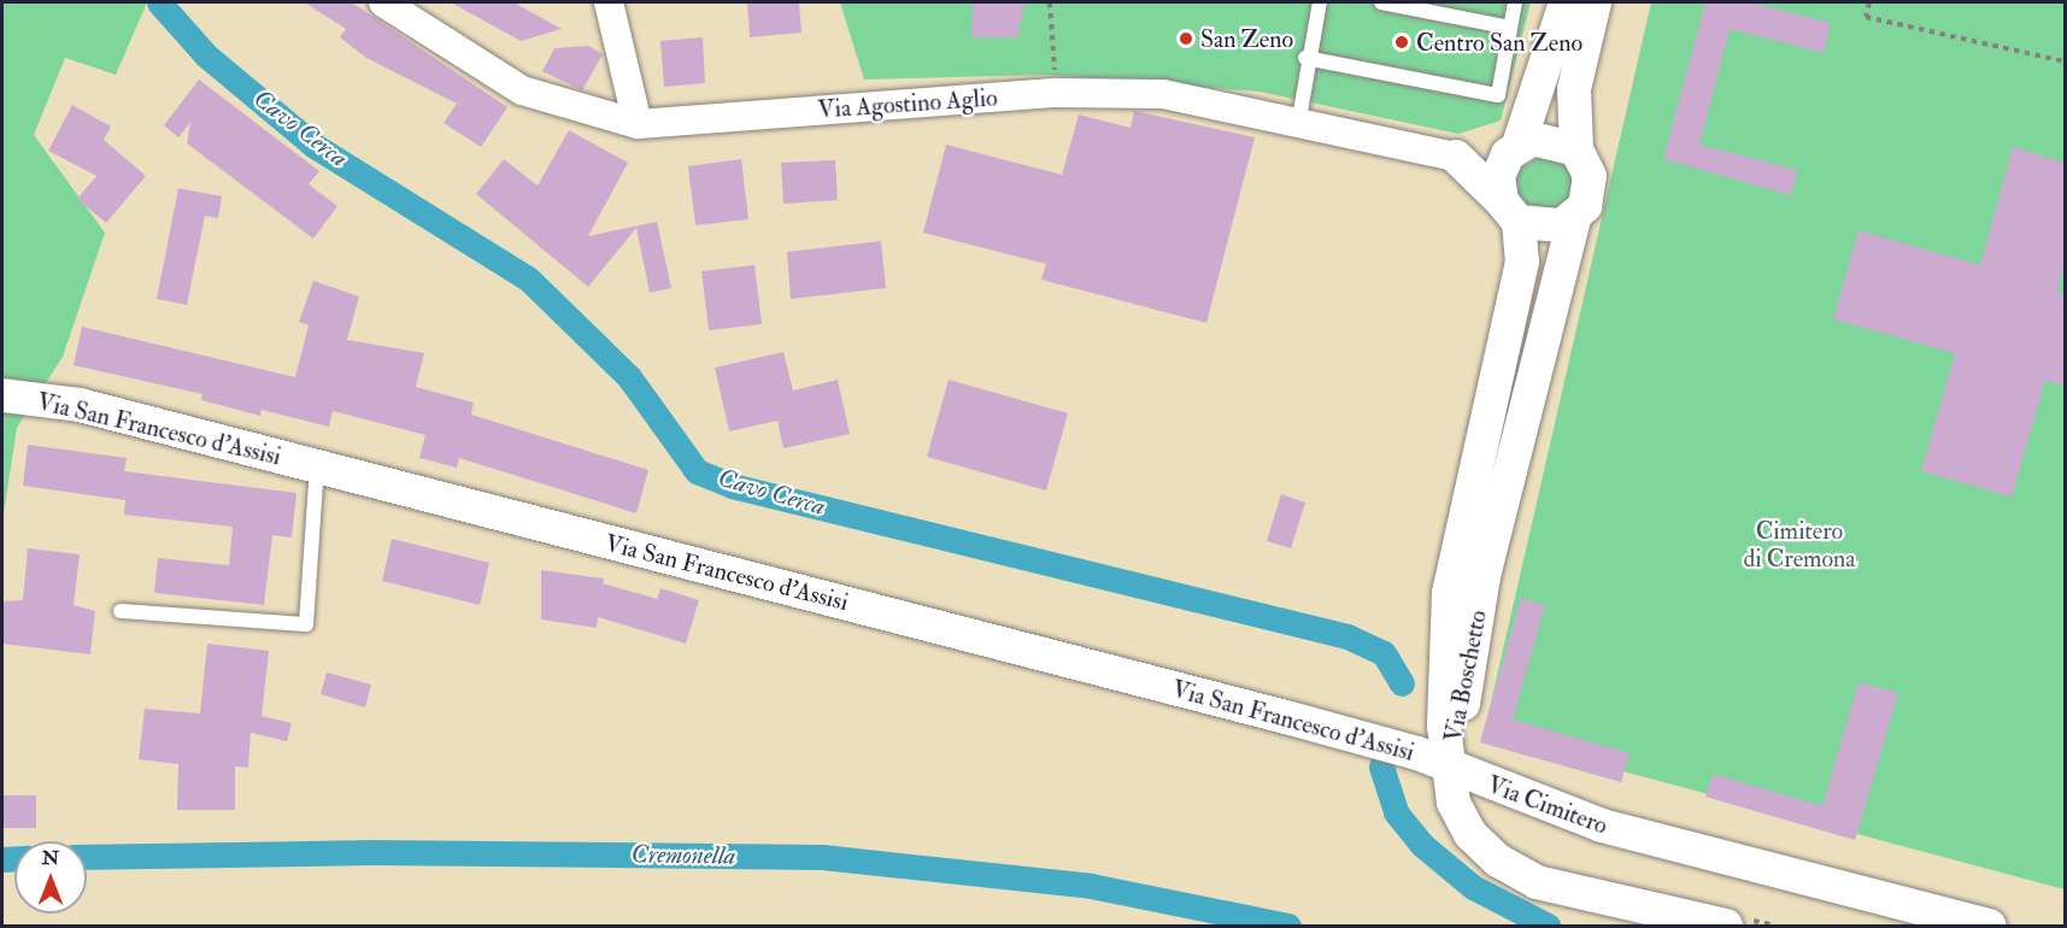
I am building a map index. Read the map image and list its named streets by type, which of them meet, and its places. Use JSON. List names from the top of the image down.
{
  "streets": {
    "street": [
      "Via Agostino Aglio",
      "Via San Francesco d'Assisi",
      "Via Boschetto",
      "Via Cimitero"
    ]
  },
  "crossings": [
    ["Via Agostino Aglio", "Via Boschetto"],
    ["Via San Francesco d'Assisi", "Via Boschetto"],
    ["Via San Francesco d'Assisi", "Via Cimitero"],
    ["Via Boschetto", "Via Cimitero"]
  ],
  "water": ["Cavo Cerca", "Cremonella"],
  "parks": ["Cimitero di Cremona"],
  "places": ["San Zeno", "Centro San Zeno"],
  "north": "top"
}
